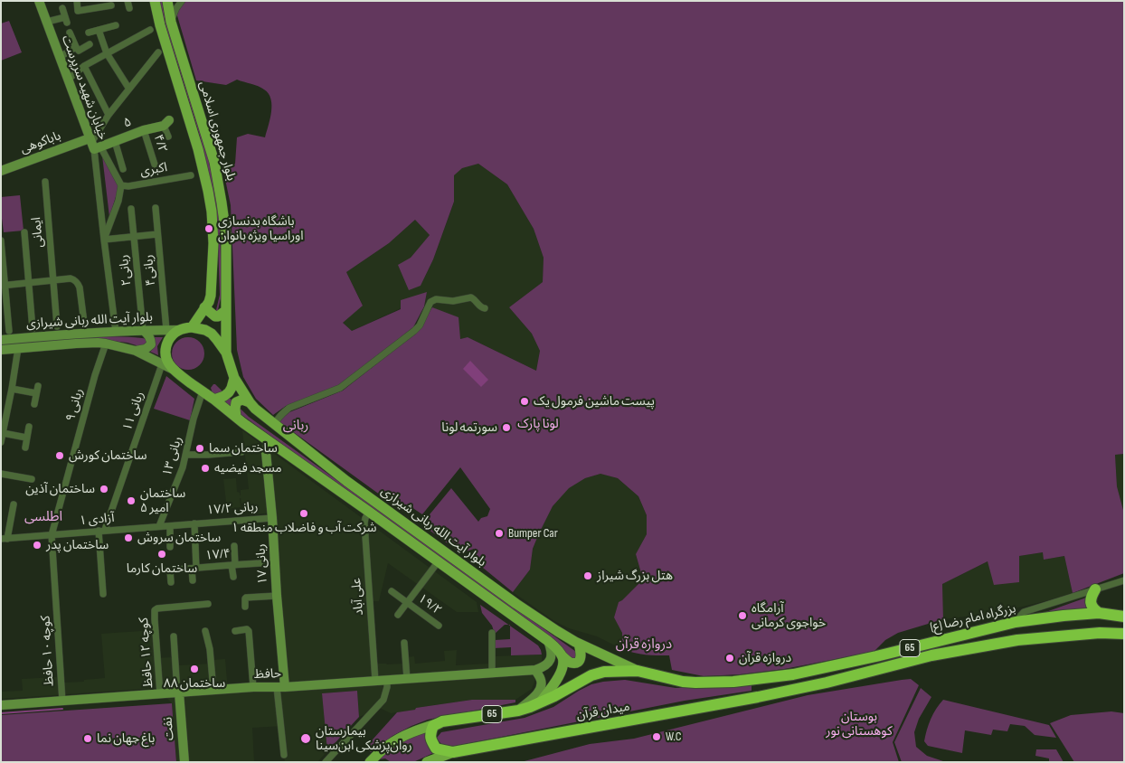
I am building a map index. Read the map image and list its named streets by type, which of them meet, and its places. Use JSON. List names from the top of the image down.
{
  "streets": {
    "highway": ["بزرگراه امام رضا (ع)", "65", "میدان قرآن"],
    "main road": [
      "خیابان شهید سرپرست",
      "۵",
      "بلوار جمهوری اسلامی",
      "باباکوهی",
      "بلوار آیت الله ربانی شیرازی",
      "ربانی ۱۷",
      "حافظ",
      "نفت"
    ],
    "street": [
      "۴/۲",
      "اکبری",
      "ایمانی",
      "ربانی۲",
      "ربانی۴",
      "ربانی ۹",
      "ربانی ۱۱",
      "ربانی ۱۳",
      "ربانی ۱۷/۲",
      "آزادی ۱",
      "۱۷/۴",
      "علی آباد",
      "۱۹/۲",
      "کوچه ۱۰ حافظ",
      "کوچه ۱۲ حافظ"
    ]
  },
  "crossings": [
    ["خیابان شهید سرپرست", "۵"],
    ["خیابان شهید سرپرست", "باباکوهی"],
    ["خیابان شهید سرپرست", "اکبری"],
    ["خیابان شهید سرپرست", "بلوار آیت الله ربانی شیرازی"],
    ["۵", "باباکوهی"],
    ["۵", "۴/۲"],
    ["بلوار جمهوری اسلامی", "بلوار آیت الله ربانی شیرازی"],
    ["بلوار جمهوری اسلامی", "ربانی ۱۳"],
    ["ربانی۲", "بلوار آیت الله ربانی شیرازی"],
    ["ربانی۴", "بلوار آیت الله ربانی شیرازی"],
    ["بلوار آیت الله ربانی شیرازی", "ربانی ۹"],
    ["بلوار آیت الله ربانی شیرازی", "ربانی ۱۱"],
    ["بلوار آیت الله ربانی شیرازی", "ربانی ۱۳"],
    ["بلوار آیت الله ربانی شیرازی", "ربانی ۱۷"],
    ["بلوار آیت الله ربانی شیرازی", "علی آباد"],
    ["بلوار آیت الله ربانی شیرازی", "بزرگراه امام رضا (ع)"],
    ["بلوار آیت الله ربانی شیرازی", "65"],
    ["ربانی ۹", "آزادی ۱"],
    ["ربانی ۹", "کوچه ۱۰ حافظ"],
    ["ربانی ۱۱", "آزادی ۱"],
    ["ربانی ۱۳", "آزادی ۱"],
    ["ربانی ۱۷/۲", "آزادی ۱"],
    ["ربانی ۱۷/۲", "ربانی ۱۷"],
    ["آزادی ۱", "کوچه ۱۰ حافظ"],
    ["۱۷/۴", "ربانی ۱۷"],
    ["ربانی ۱۷", "حافظ"],
    ["علی آباد", "حافظ"],
    ["بزرگراه امام رضا (ع)", "65"],
    ["65", "میدان قرآن"],
    ["کوچه ۱۰ حافظ", "حافظ"],
    ["کوچه ۱۲ حافظ", "حافظ"],
    ["حافظ", "نفت"]
  ],
  "districts": ["ربانی", "اطلسی", "دروازه قرآن"],
  "parks": ["لونا پارک", "بوستان کوهستانی نور"],
  "places": [
    "باشگاه بدنسازی اوراسیا ویژه بانوان",
    "پیست ماشین فرمول یک",
    "سورتمه لونا",
    "ساختمان سما",
    "ساختمان کورش",
    "مسجد فیضیه",
    "ساختمان آذین",
    "ساختمان امیر ۵",
    "شرکت آب و فاضلاب منطقه ۱",
    "Bumper Car",
    "ساختمان سروش",
    "ساختمان پدر",
    "ساختمان کارما",
    "هتل بزرگ شیراز",
    "آرامگاه خواجوی کرمانی",
    "دروازه قرآن",
    "ساختمان ۸۸",
    "W.C",
    "باغ جهان نما",
    "بیمارستان روان‌پزشکی ابن‌سینا"
  ]
}
